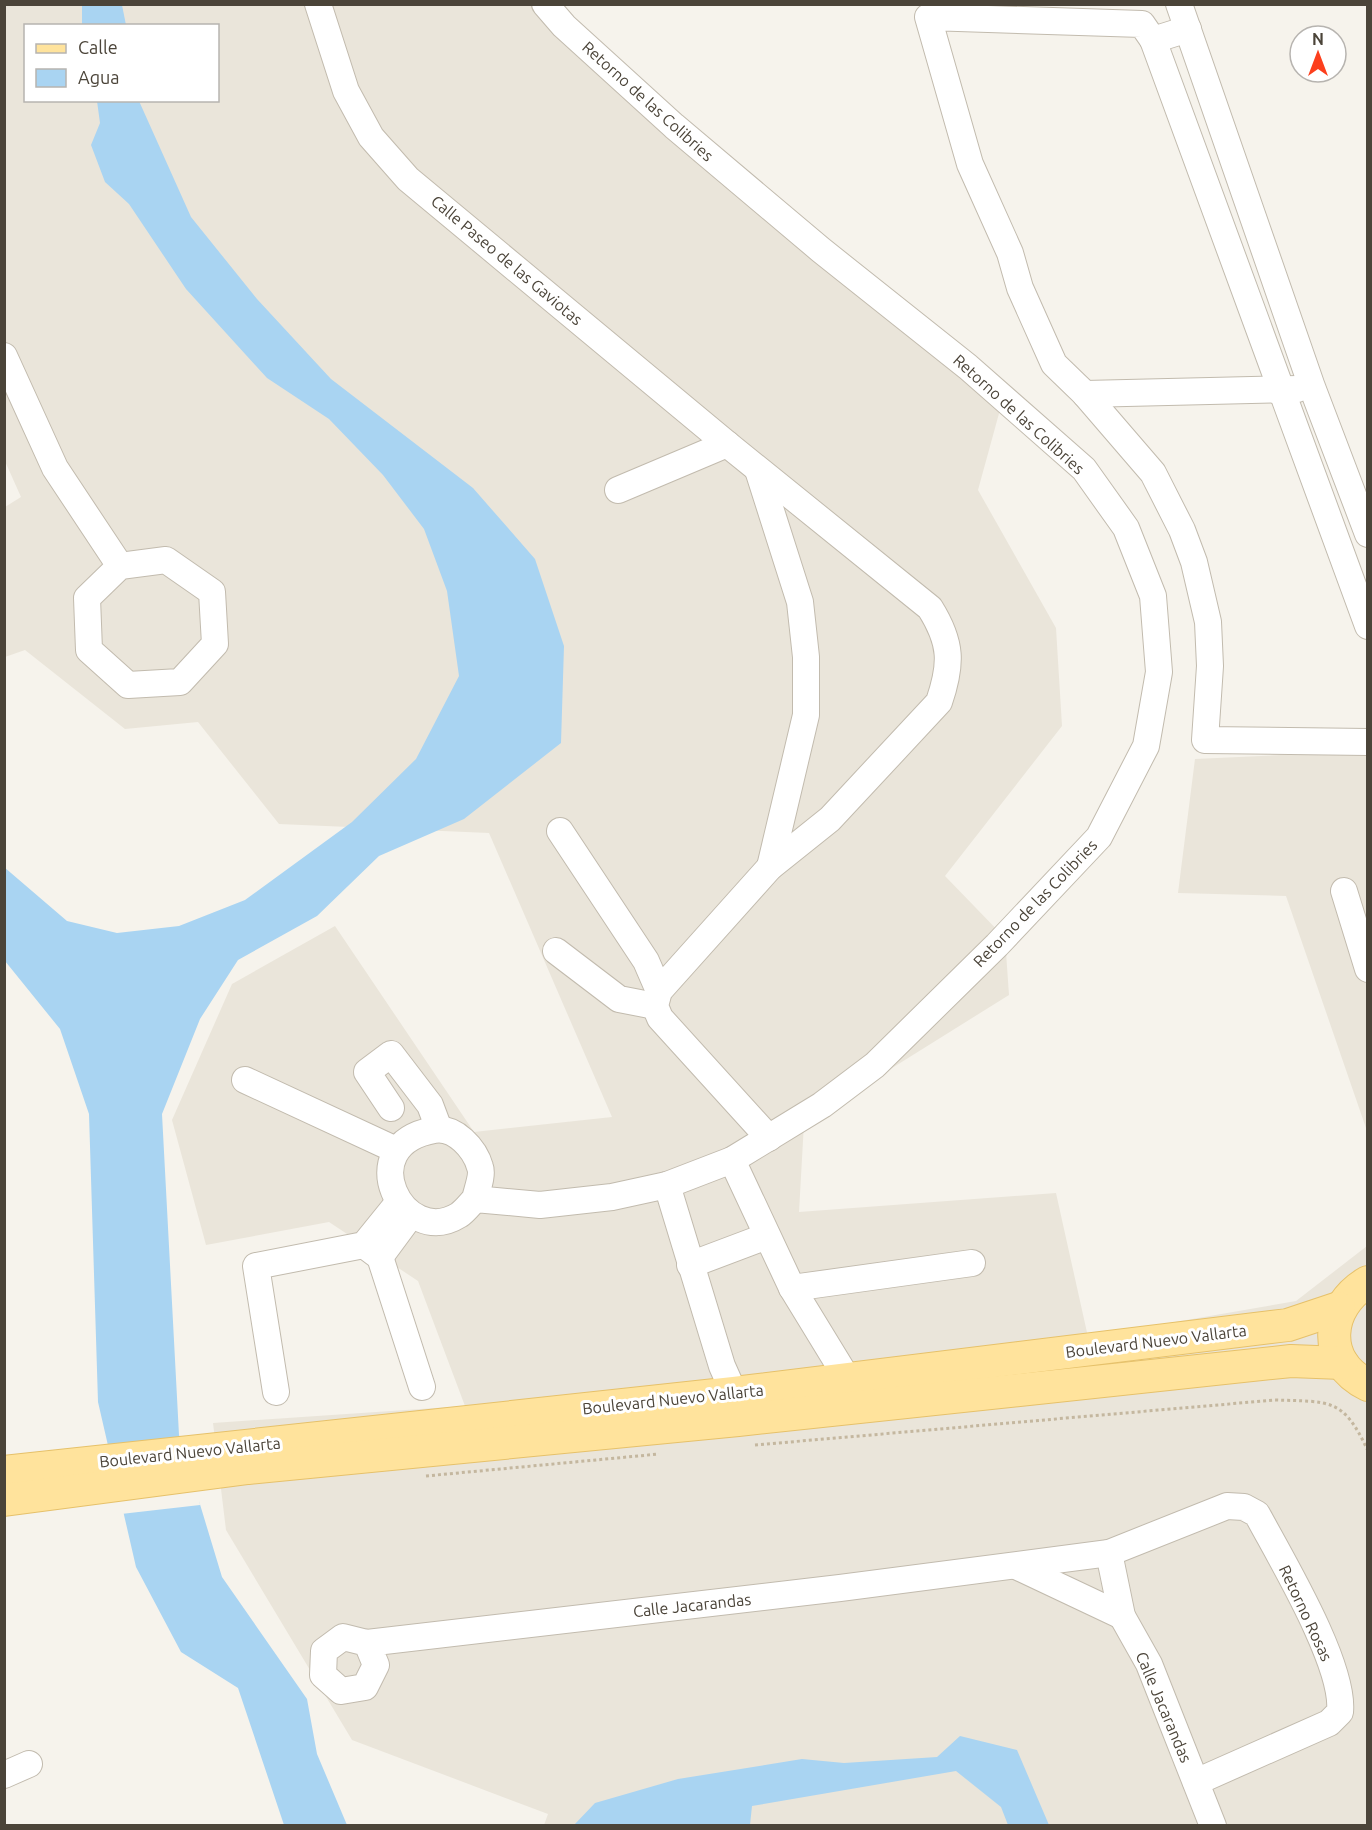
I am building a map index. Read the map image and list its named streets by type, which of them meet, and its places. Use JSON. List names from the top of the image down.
{
  "streets": {
    "main road": ["Boulevard Nuevo Vallarta"],
    "street": [
      "Retorno de las Colibries",
      "Calle Paseo de las Gaviotas",
      "Calle Jacarandas",
      "Retorno Rosas"
    ]
  },
  "crossings": [
    ["Calle Jacarandas", "Retorno Rosas"]
  ],
  "legend": ["Calle", "Agua"],
  "north": "top"
}
